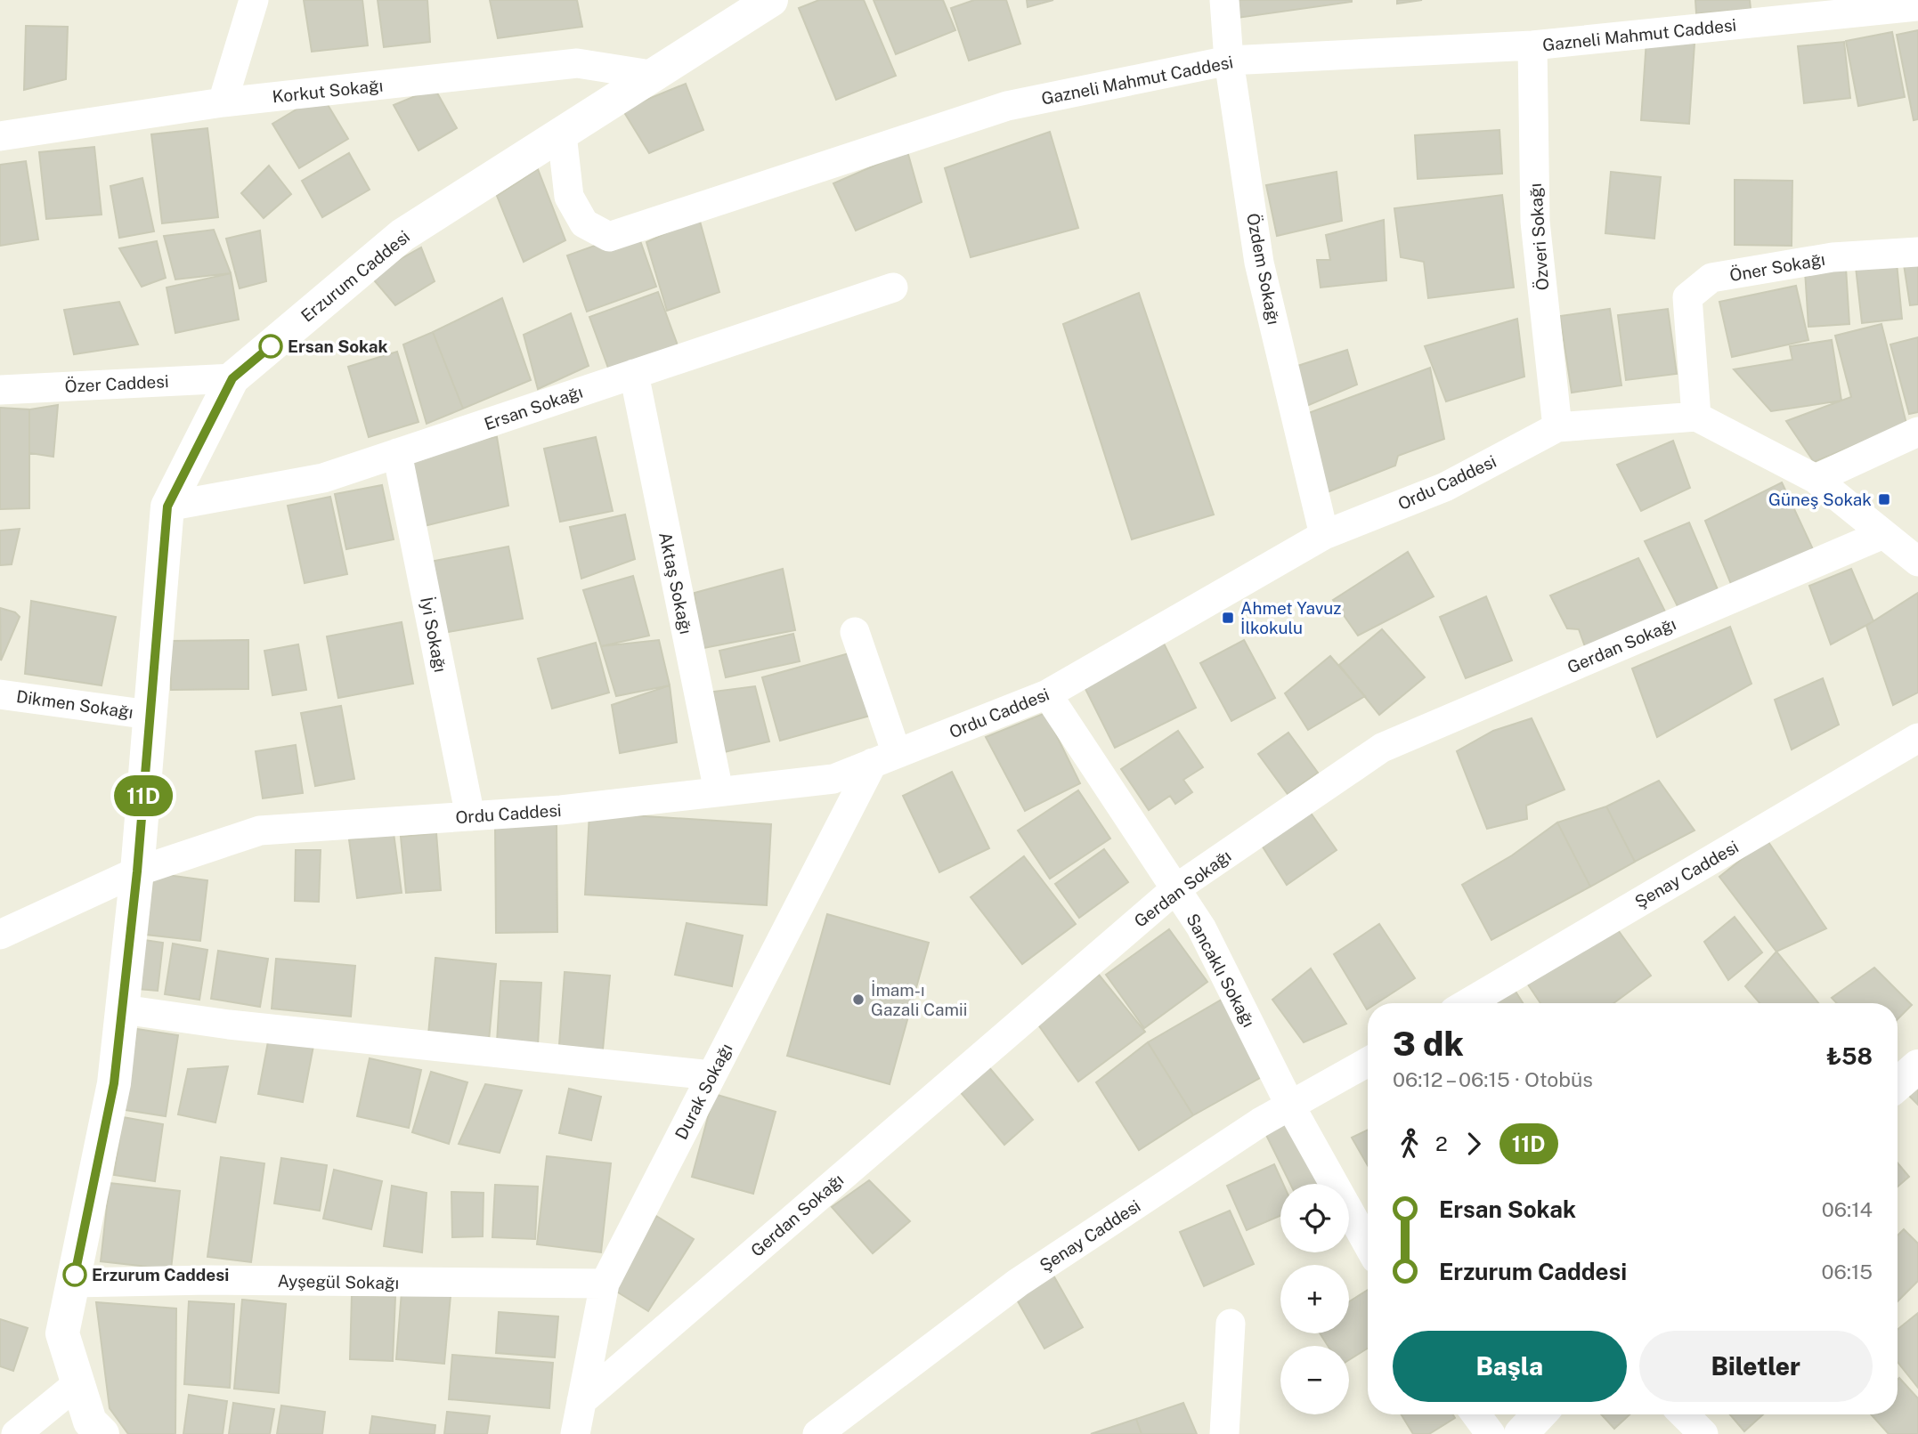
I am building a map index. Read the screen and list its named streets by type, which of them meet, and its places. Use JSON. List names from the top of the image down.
{
  "streets": {
    "street": [
      "Gazneli Mahmut Caddesi",
      "Korkut Sokağı",
      "Özveri Sokağı",
      "Öner Sokağı",
      "Özdem Sokağı",
      "Erzurum Caddesi",
      "Özer Caddesi",
      "Ersan Sokağı",
      "Ordu Caddesi",
      "Aktaş Sokağı",
      "İyi Sokağı",
      "Gerdan Sokağı",
      "Dikmen Sokağı",
      "Şenay Caddesi",
      "Sancaklı Sokağı",
      "Durak Sokağı",
      "Ayşegül Sokağı"
    ]
  },
  "crossings": [
    ["Gazneli Mahmut Caddesi", "Özveri Sokağı"],
    ["Gazneli Mahmut Caddesi", "Özdem Sokağı"],
    ["Gazneli Mahmut Caddesi", "Erzurum Caddesi"],
    ["Korkut Sokağı", "Erzurum Caddesi"],
    ["Özveri Sokağı", "Ordu Caddesi"],
    ["Öner Sokağı", "Ordu Caddesi"],
    ["Özdem Sokağı", "Ordu Caddesi"],
    ["Erzurum Caddesi", "Özer Caddesi"],
    ["Erzurum Caddesi", "Ersan Sokağı"],
    ["Erzurum Caddesi", "Ordu Caddesi"],
    ["Erzurum Caddesi", "Dikmen Sokağı"],
    ["Erzurum Caddesi", "Ayşegül Sokağı"],
    ["Ersan Sokağı", "Aktaş Sokağı"],
    ["Ersan Sokağı", "İyi Sokağı"],
    ["Ordu Caddesi", "Aktaş Sokağı"],
    ["Ordu Caddesi", "İyi Sokağı"],
    ["Ordu Caddesi", "Sancaklı Sokağı"],
    ["Ordu Caddesi", "Durak Sokağı"],
    ["Gerdan Sokağı", "Sancaklı Sokağı"],
    ["Gerdan Sokağı", "Durak Sokağı"],
    ["Şenay Caddesi", "Sancaklı Sokağı"],
    ["Durak Sokağı", "Ayşegül Sokağı"]
  ],
  "places": {
    "other": ["Ersan Sokak", "İmam-ı Gazali Camii", "Erzurum Caddesi"],
    "transit": ["Güneş Sokak", "Ahmet Yavuz İlkokulu"]
  },
  "lines": ["bus line 11D"],
  "page": {
    "on_map": "11D",
    "heading": ["3 dk", "06:12 – 06:15 · Otobüs", "₺58"],
    "legs": ["2", "11D"],
    "list": [
      {
        "name": "Ersan Sokak",
        "value": "06:14"
      },
      {
        "name": "Erzurum Caddesi",
        "value": "06:15"
      }
    ],
    "map_buttons": ["+", "−"],
    "buttons": ["Başla", "Biletler"]
  }
}
